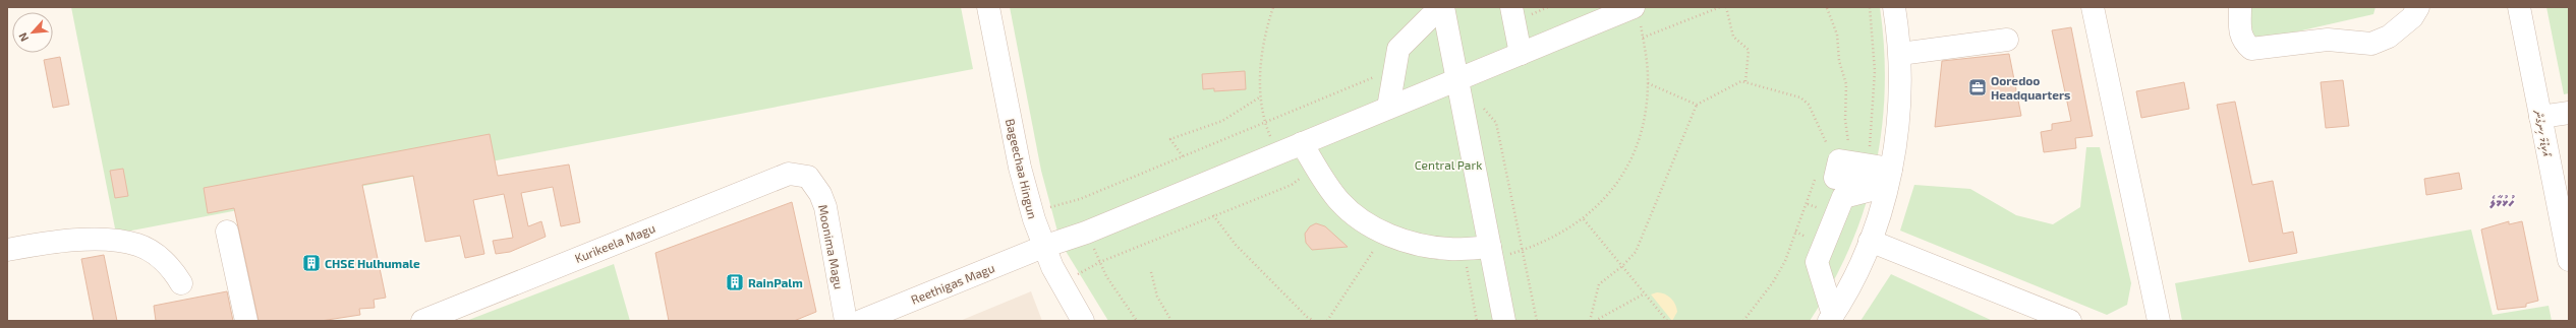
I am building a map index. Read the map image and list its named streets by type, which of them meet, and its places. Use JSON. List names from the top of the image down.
{
  "streets": {
    "street": [
      "އޯކިޑްމާ ހިނގުން",
      "Bageechaa Hingun",
      "Kurikeela Magu",
      "Moonima Magu",
      "Reethigas Magu"
    ]
  },
  "crossings": [
    ["Bageechaa Hingun", "Reethigas Magu"],
    ["Kurikeela Magu", "Moonima Magu"]
  ],
  "districts": ["ހުޅުމާލެ"],
  "parks": ["Central Park"],
  "places": {
    "office": ["Ooredoo Headquarters"],
    "building": ["CHSE Hulhumale", "RainPalm"]
  },
  "north": "bottom left"
}
